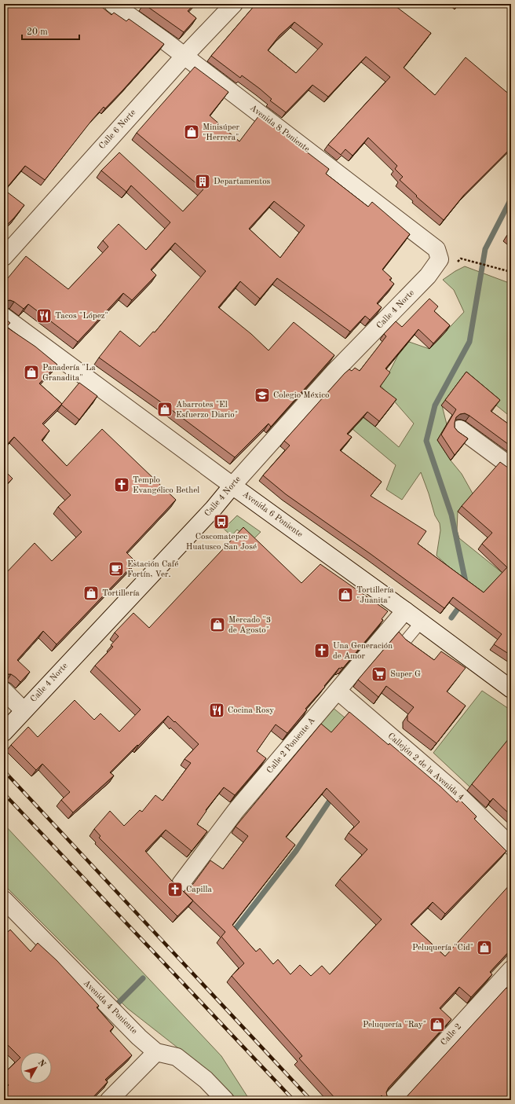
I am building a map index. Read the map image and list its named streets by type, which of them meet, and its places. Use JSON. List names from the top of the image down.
{
  "streets": {
    "street": [
      "Avenida 8 Poniente",
      "Calle 6 Norte",
      "Calle 4 Norte",
      "Avenida 6 Poniente",
      "Calle 2 Poniente A",
      "Callejón 2 de la Avenida 4",
      "Avenida 4 Poniente",
      "Calle 2"
    ]
  },
  "crossings": [
    ["Avenida 8 Poniente", "Calle 6 Norte"],
    ["Avenida 8 Poniente", "Calle 4 Norte"],
    ["Calle 4 Norte", "Avenida 6 Poniente"],
    ["Avenida 6 Poniente", "Calle 2 Poniente A"],
    ["Calle 2 Poniente A", "Callejón 2 de la Avenida 4"]
  ],
  "places": {
    "shop": [
      "Minisúper \"Herrera\"",
      "Panadería \"La Granadita\"",
      "Abarrotes \"El Esfuerzo Diario\"",
      "Tortillería",
      "Tortillería \"Juanita\"",
      "Mercado \"3 de Agosto\"",
      "Peluquería \"Cid\"",
      "Peluquería \"Ray\""
    ],
    "building": ["Departamentos"],
    "restaurant": ["Tacos \"López\"", "Cocina Rosy"],
    "school or university": ["Colegio México"],
    "church": ["Templo Evangélico Bethel", "Una Generación de Amor", "Capilla"],
    "bus stop": ["Coscomatepec Huatusco San José"],
    "cafe": ["Estación Café Fortín, Ver."],
    "supermarket": ["Super G"]
  },
  "scale_bar": "20 m",
  "north": "top right"
}
